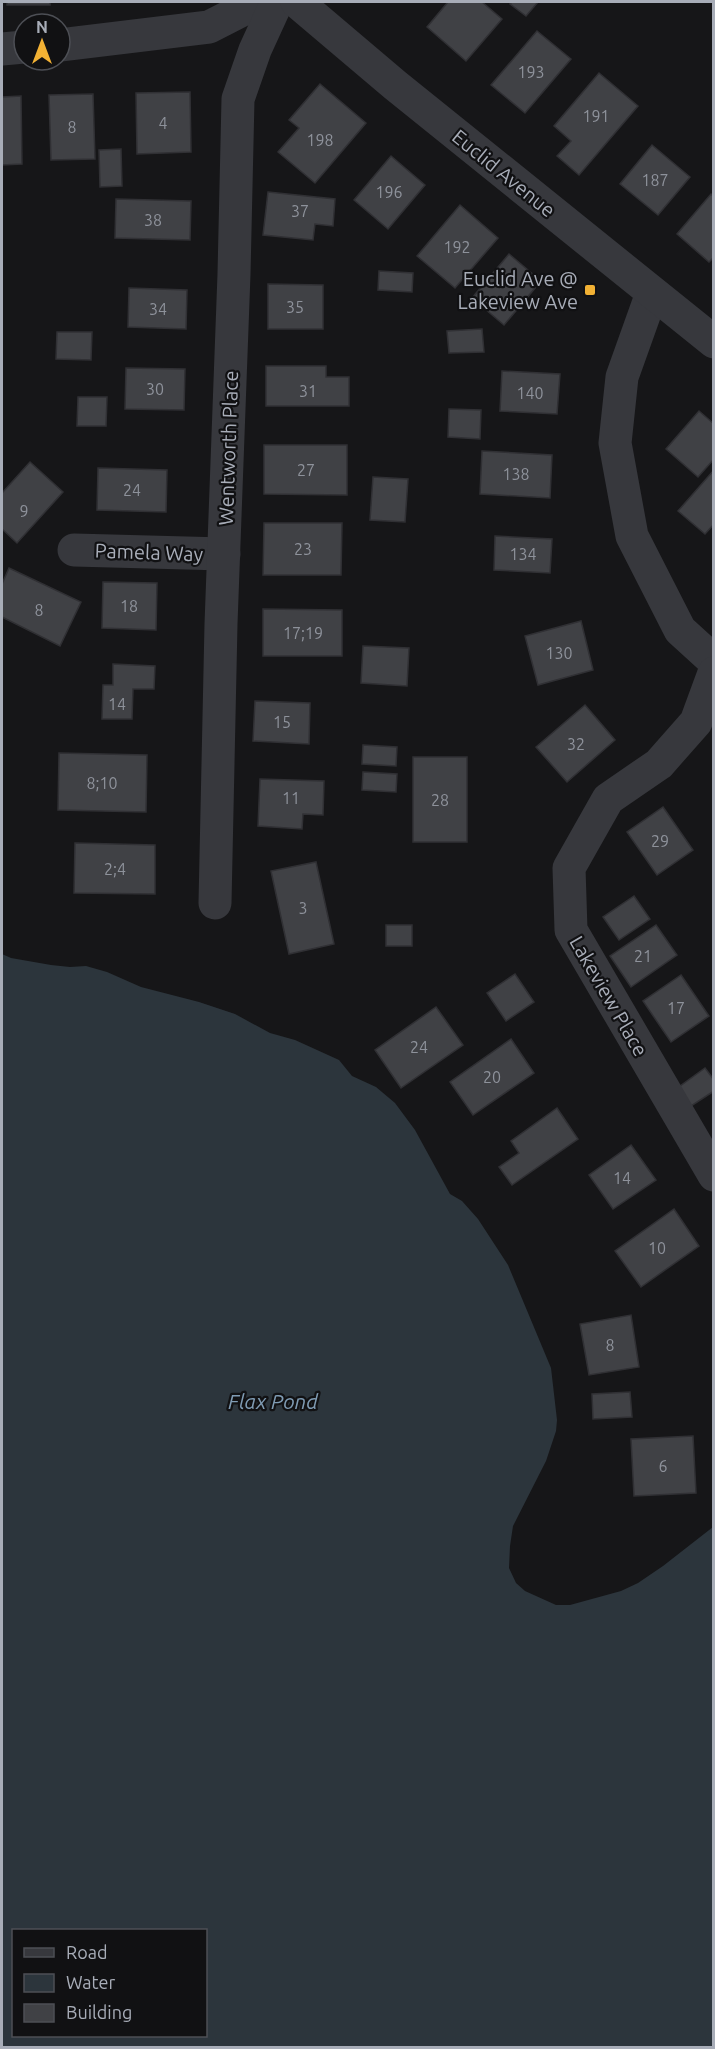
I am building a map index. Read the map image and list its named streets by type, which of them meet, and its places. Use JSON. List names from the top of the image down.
{
  "streets": {
    "street": [
      "Euclid Avenue",
      "Wentworth Place",
      "Pamela Way",
      "Lakeview Place"
    ]
  },
  "crossings": [
    ["Wentworth Place", "Pamela Way"]
  ],
  "water": ["Flax Pond"],
  "places": {
    "transit": ["Euclid Ave @ Lakeview Ave"]
  },
  "house_numbers": [
    "193",
    "191",
    "4",
    "8",
    "198",
    "187",
    "196",
    "37",
    "38",
    "192",
    "35",
    "34",
    "30",
    "31",
    "140",
    "27",
    "138",
    "24",
    "9",
    "23",
    "134",
    "18",
    "8",
    "17;19",
    "130",
    "14",
    "15",
    "32",
    "8;10",
    "11",
    "28",
    "29",
    "2;4",
    "3",
    "21",
    "17",
    "24",
    "20",
    "14",
    "10",
    "8",
    "6"
  ],
  "legend": ["Road", "Water", "Building"],
  "north": "top"
}
